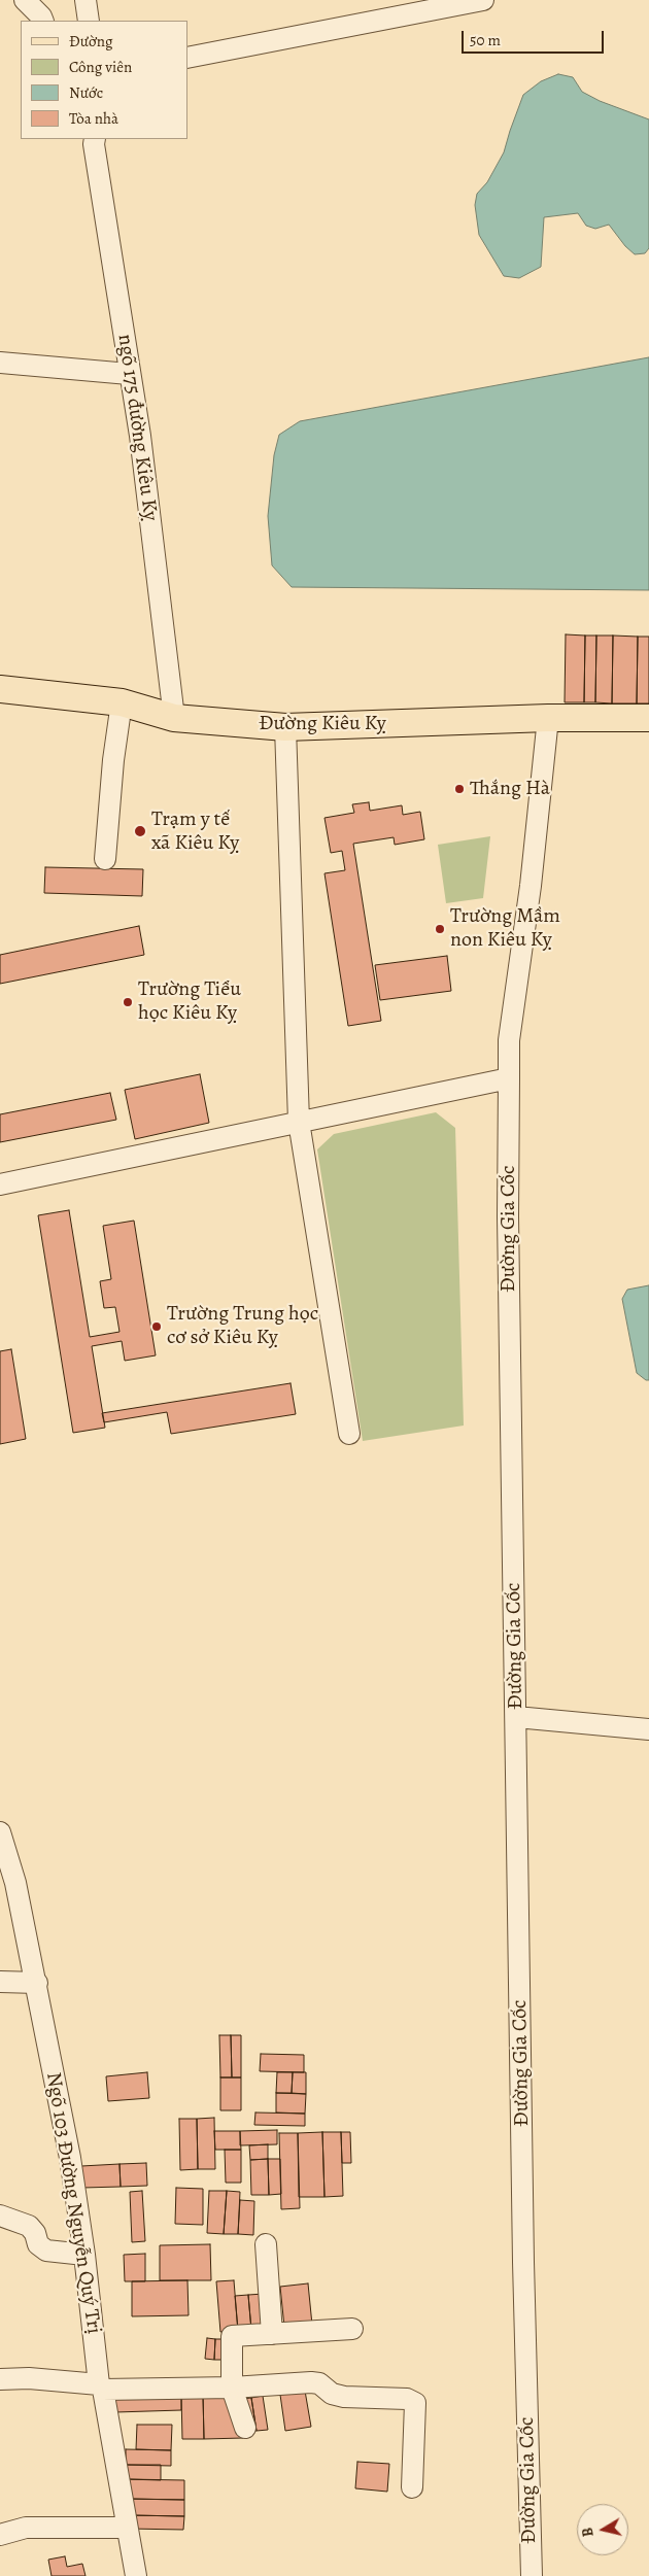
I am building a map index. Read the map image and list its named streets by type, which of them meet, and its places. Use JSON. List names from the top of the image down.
{
  "streets": {
    "main road": ["Đường Kiêu Kỵ"],
    "street": ["ngõ 175 đường Kiêu Kỵ", "Đường Gia Cốc", "Ngõ 103 Đường Nguyễn Quý Trị"]
  },
  "crossings": [
    ["ngõ 175 đường Kiêu Kỵ", "Đường Kiêu Kỵ"],
    ["Đường Kiêu Kỵ", "Đường Gia Cốc"]
  ],
  "places": [
    "Thắng Hà",
    "Trạm y tế xã Kiêu Kỵ",
    "Trường Mầm non Kiêu Kỵ",
    "Trường Tiểu học Kiêu Kỵ",
    "Trường Trung học cơ sở Kiêu Kỵ"
  ],
  "legend": [
    "Đường",
    "Công viên",
    "Nước",
    "Tòa nhà"
  ],
  "scale_bar": "50 m",
  "north": "left"
}
